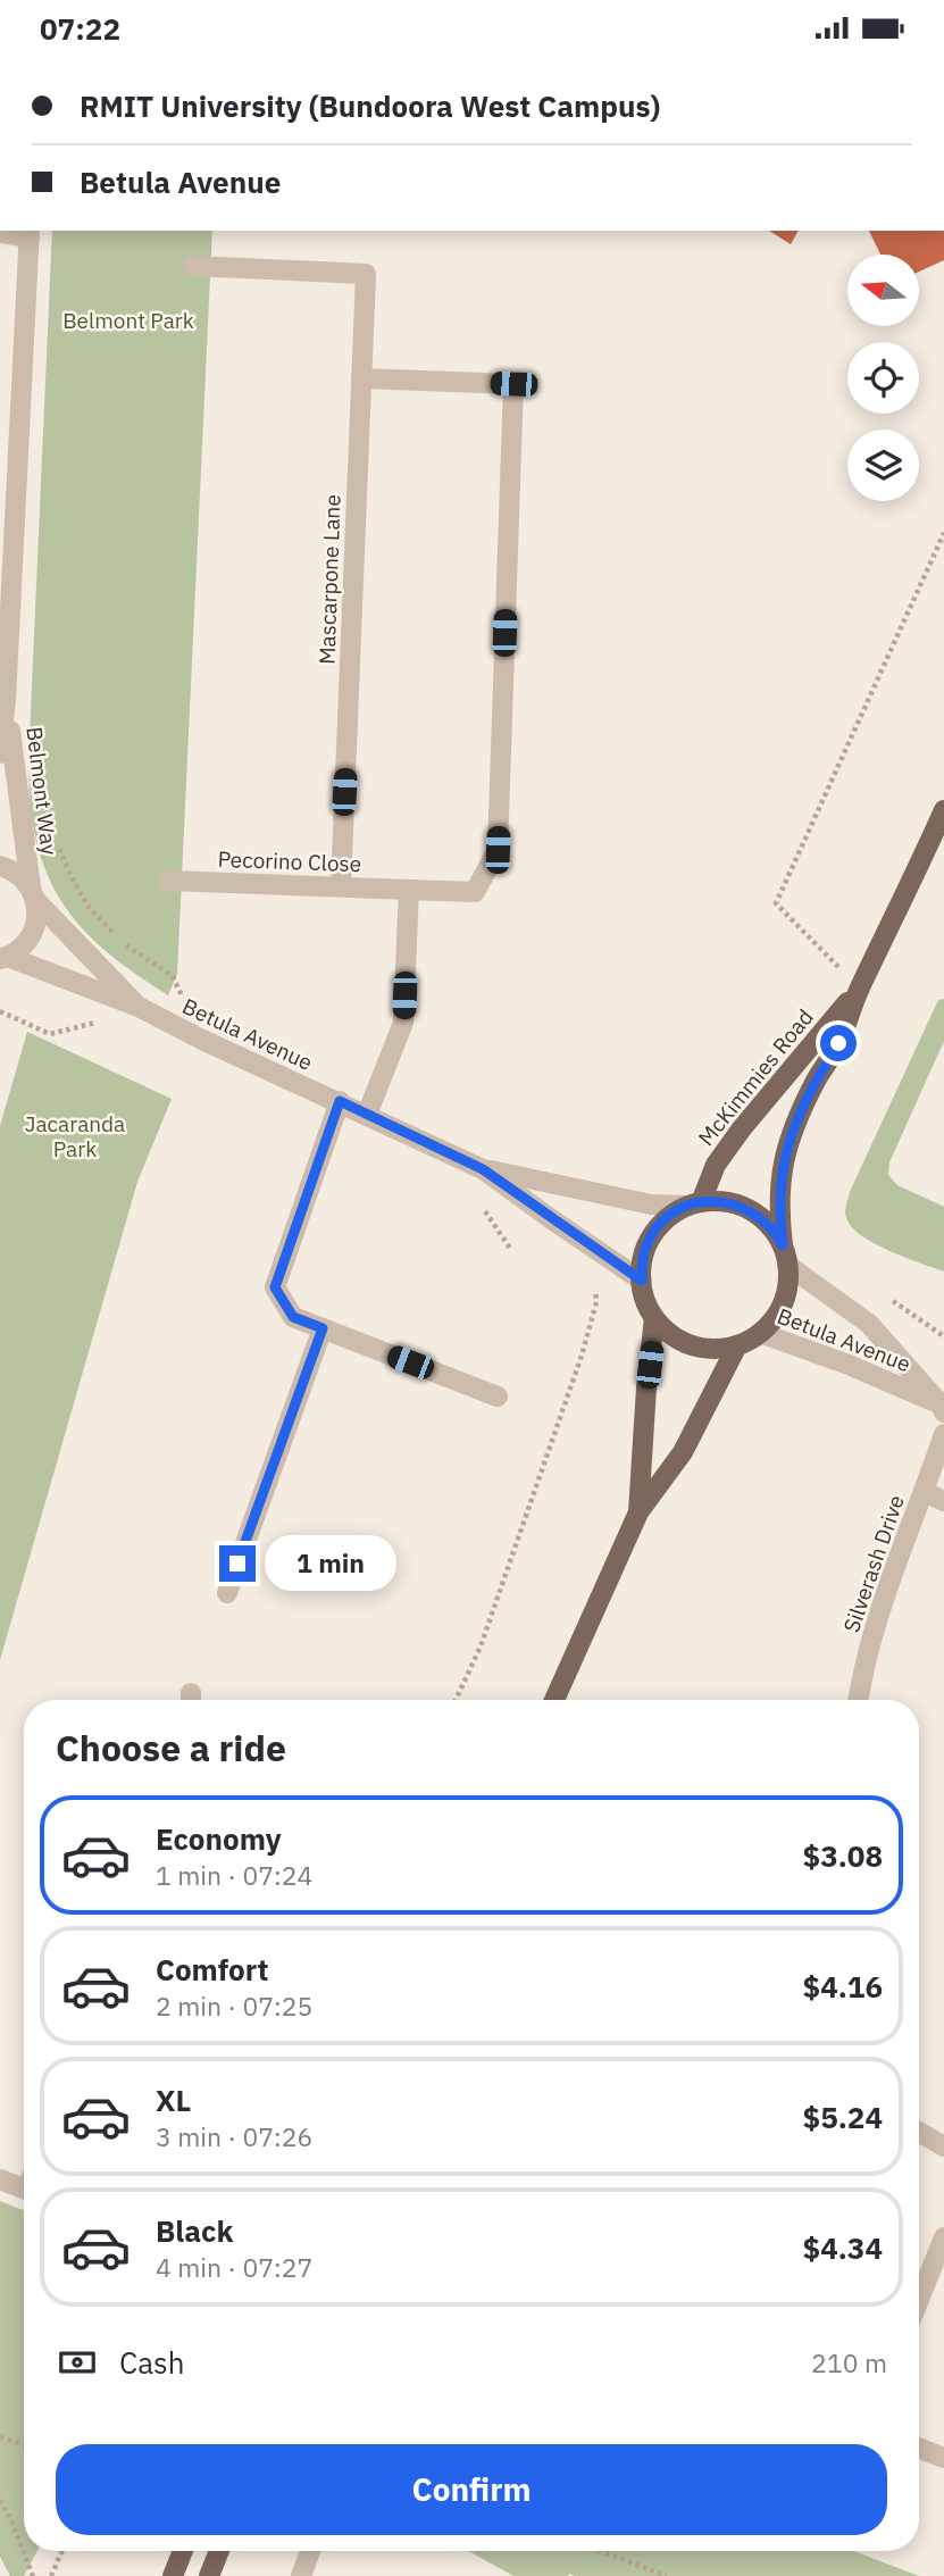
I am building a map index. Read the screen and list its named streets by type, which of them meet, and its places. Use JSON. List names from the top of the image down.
{
  "streets": {
    "main road": ["McKimmies Road"],
    "street": [
      "Mascarpone Lane",
      "Belmont Way",
      "Pecorino Close",
      "Betula Avenue",
      "Silverash Drive"
    ]
  },
  "crossings": [
    ["Mascarpone Lane", "Pecorino Close"],
    ["Belmont Way", "Betula Avenue"],
    ["Betula Avenue", "McKimmies Road"]
  ],
  "parks": ["Belmont Park", "Jacaranda Park"],
  "north": "left",
  "page": {
    "status": "07:22",
    "banner": ["RMIT University (Bundoora West Campus)", "Betula Avenue"],
    "bubble": "1 min",
    "heading": "Choose a ride",
    "list": [
      {
        "name": "Economy",
        "note": "1 min · 07:24",
        "value": "$3.08"
      },
      {
        "name": "Comfort",
        "note": "2 min · 07:25",
        "value": "$4.16"
      },
      {
        "name": "XL",
        "note": "3 min · 07:26",
        "value": "$5.24"
      },
      {
        "name": "Black",
        "note": "4 min · 07:27",
        "value": "$4.34"
      }
    ],
    "pay": ["Cash", "210 m"],
    "buttons": "Confirm"
  }
}
